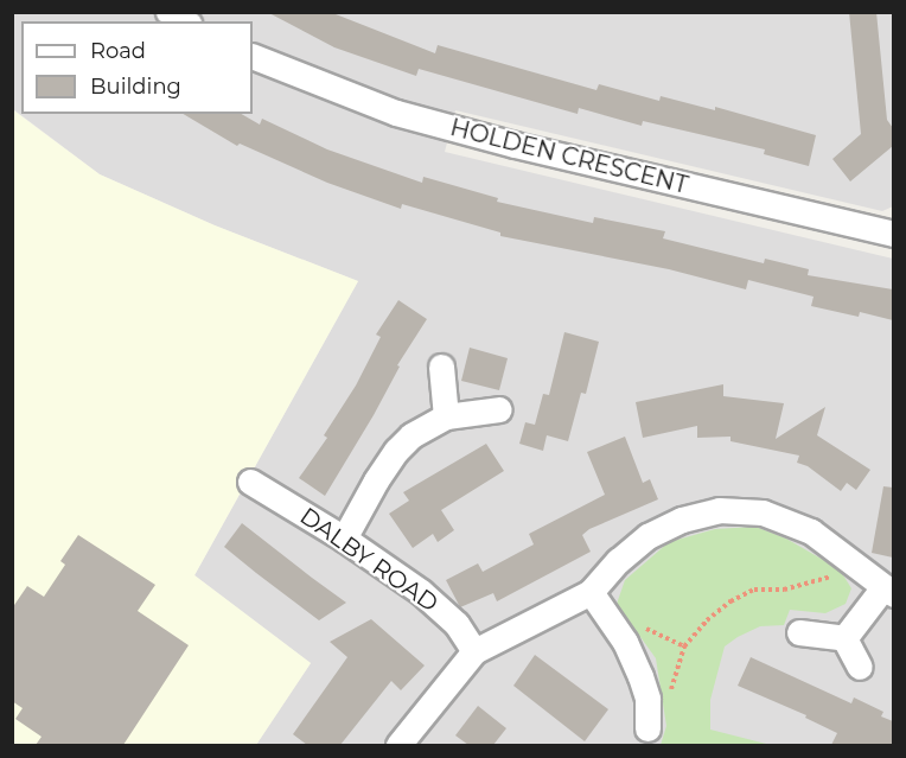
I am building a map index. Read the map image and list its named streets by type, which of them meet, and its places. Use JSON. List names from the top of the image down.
{
  "streets": {
    "street": ["HOLDEN CRESCENT", "DALBY ROAD"]
  },
  "legend": ["Road", "Building"]
}
